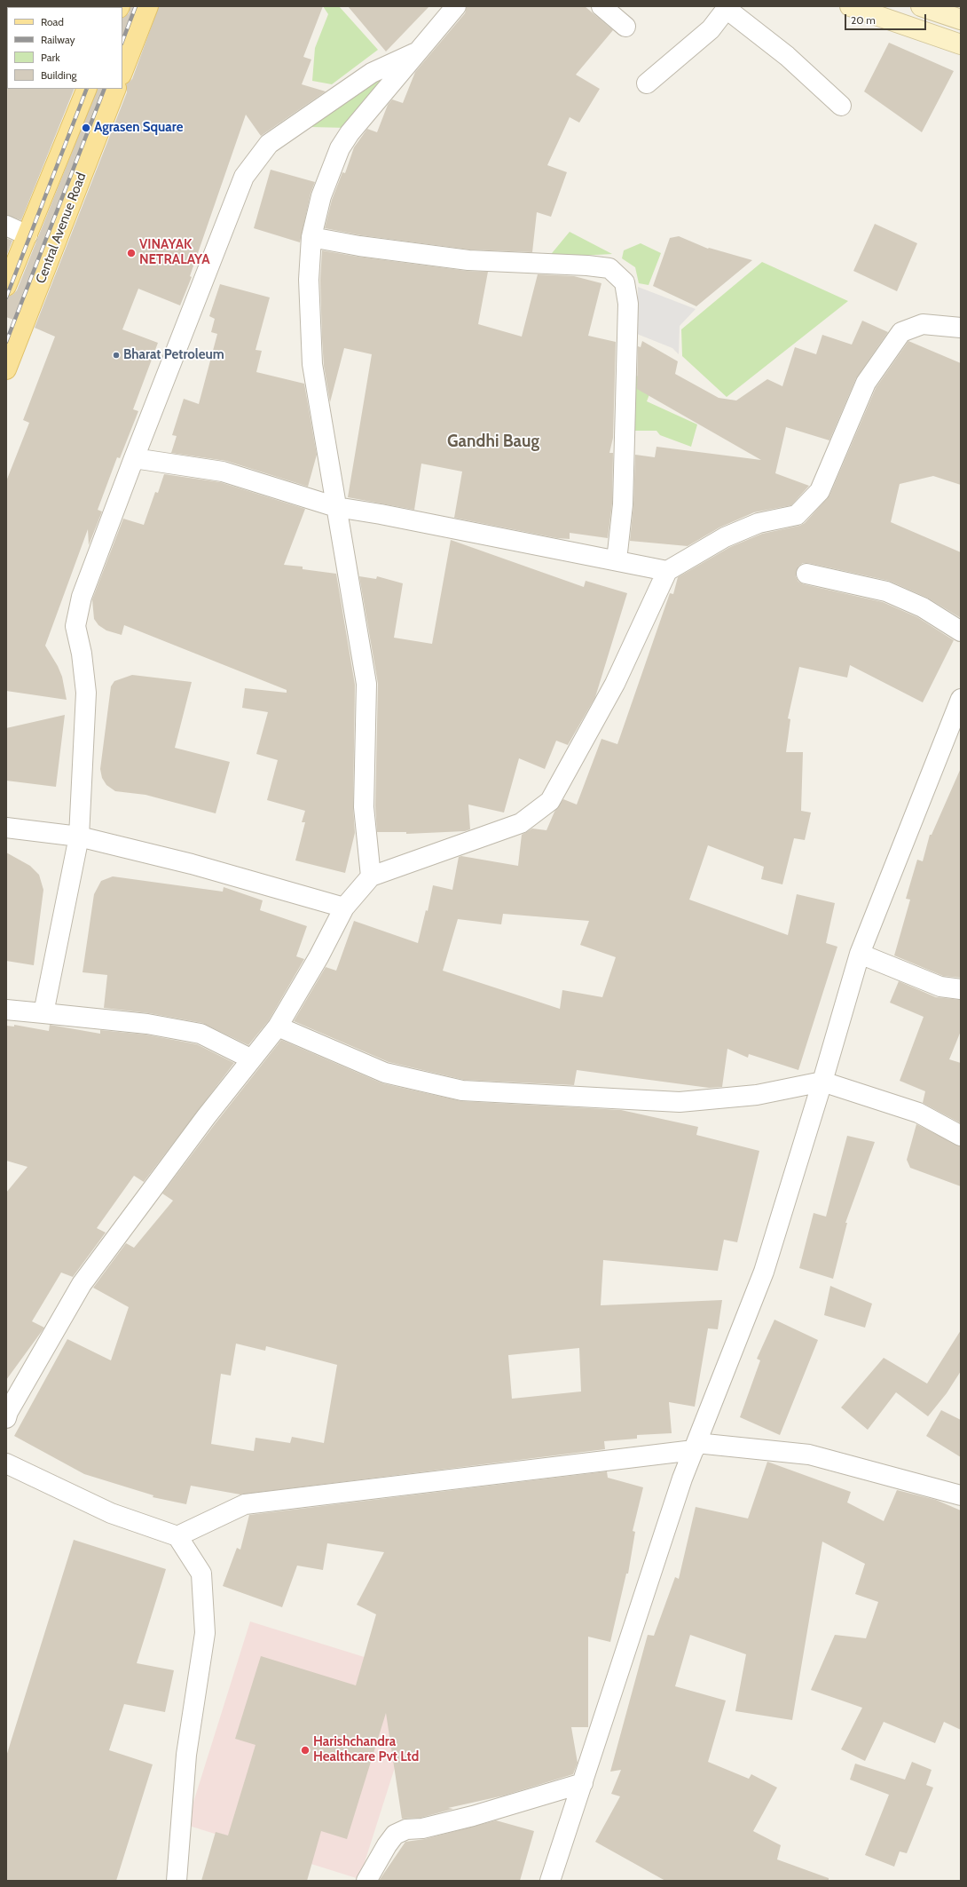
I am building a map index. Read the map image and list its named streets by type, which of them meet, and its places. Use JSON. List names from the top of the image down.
{
  "streets": {
    "main road": ["Central Avenue Road"]
  },
  "districts": ["Gandhi Baug"],
  "places": [
    "Agrasen Square",
    "VINAYAK NETRALAYA",
    "Bharat Petroleum",
    "Harishchandra Healthcare Pvt Ltd"
  ],
  "legend": [
    "Road",
    "Railway",
    "Park",
    "Building"
  ],
  "scale_bar": "20 m"
}
